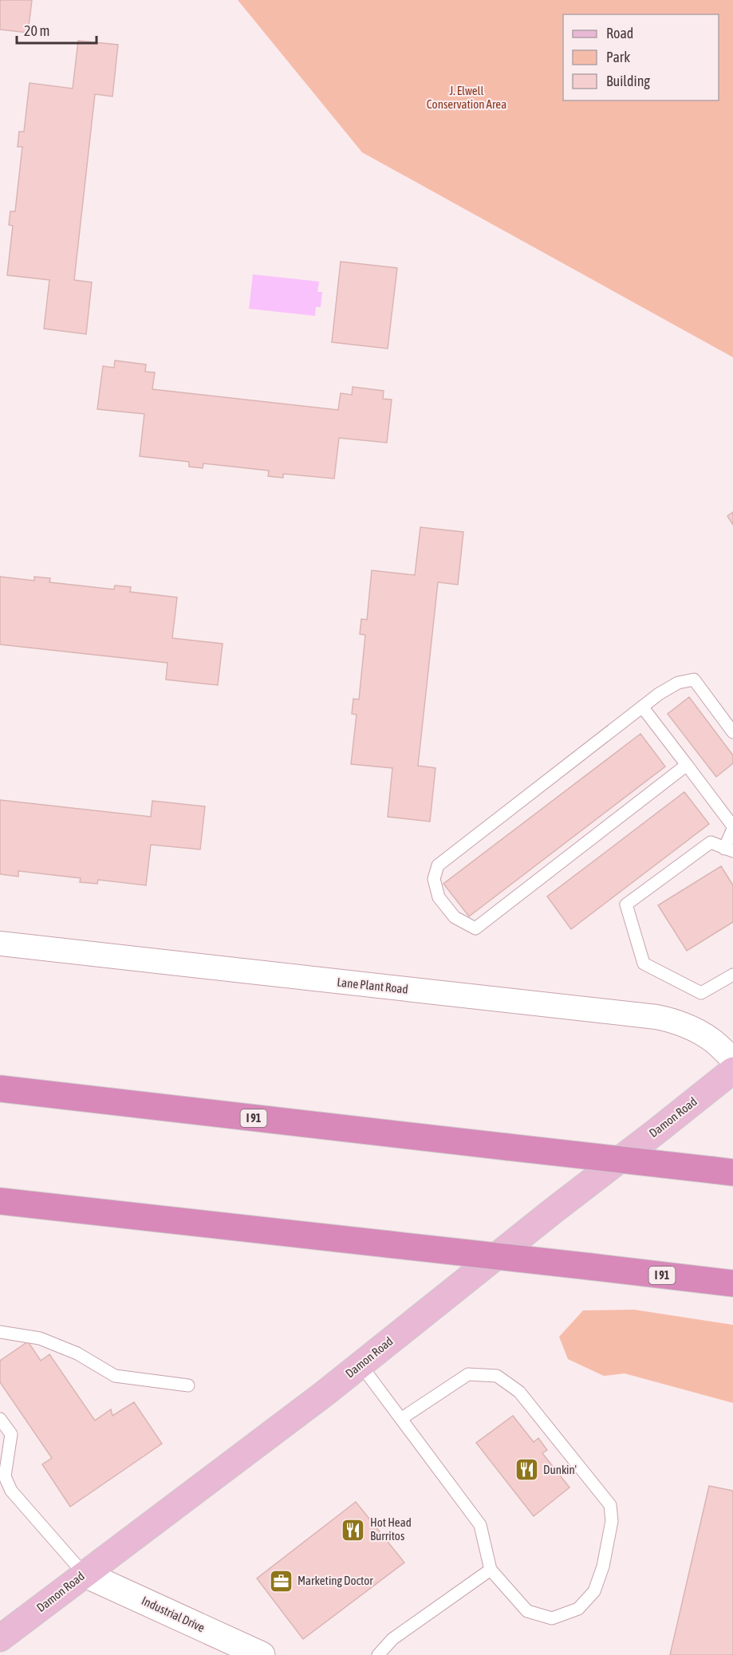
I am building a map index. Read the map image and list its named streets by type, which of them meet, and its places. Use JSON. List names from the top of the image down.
{
  "streets": {
    "highway": ["I 91"],
    "main road": ["Damon Road"],
    "street": ["Lane Plant Road", "Industrial Drive"]
  },
  "crossings": [
    ["Damon Road", "Industrial Drive"]
  ],
  "parks": ["J. Elwell Conservation Area"],
  "places": {
    "restaurant": ["Dunkin'", "Hot Head Burritos"],
    "office": ["Marketing Doctor"]
  },
  "legend": ["Road", "Park", "Building"],
  "scale_bar": "20 m"
}
